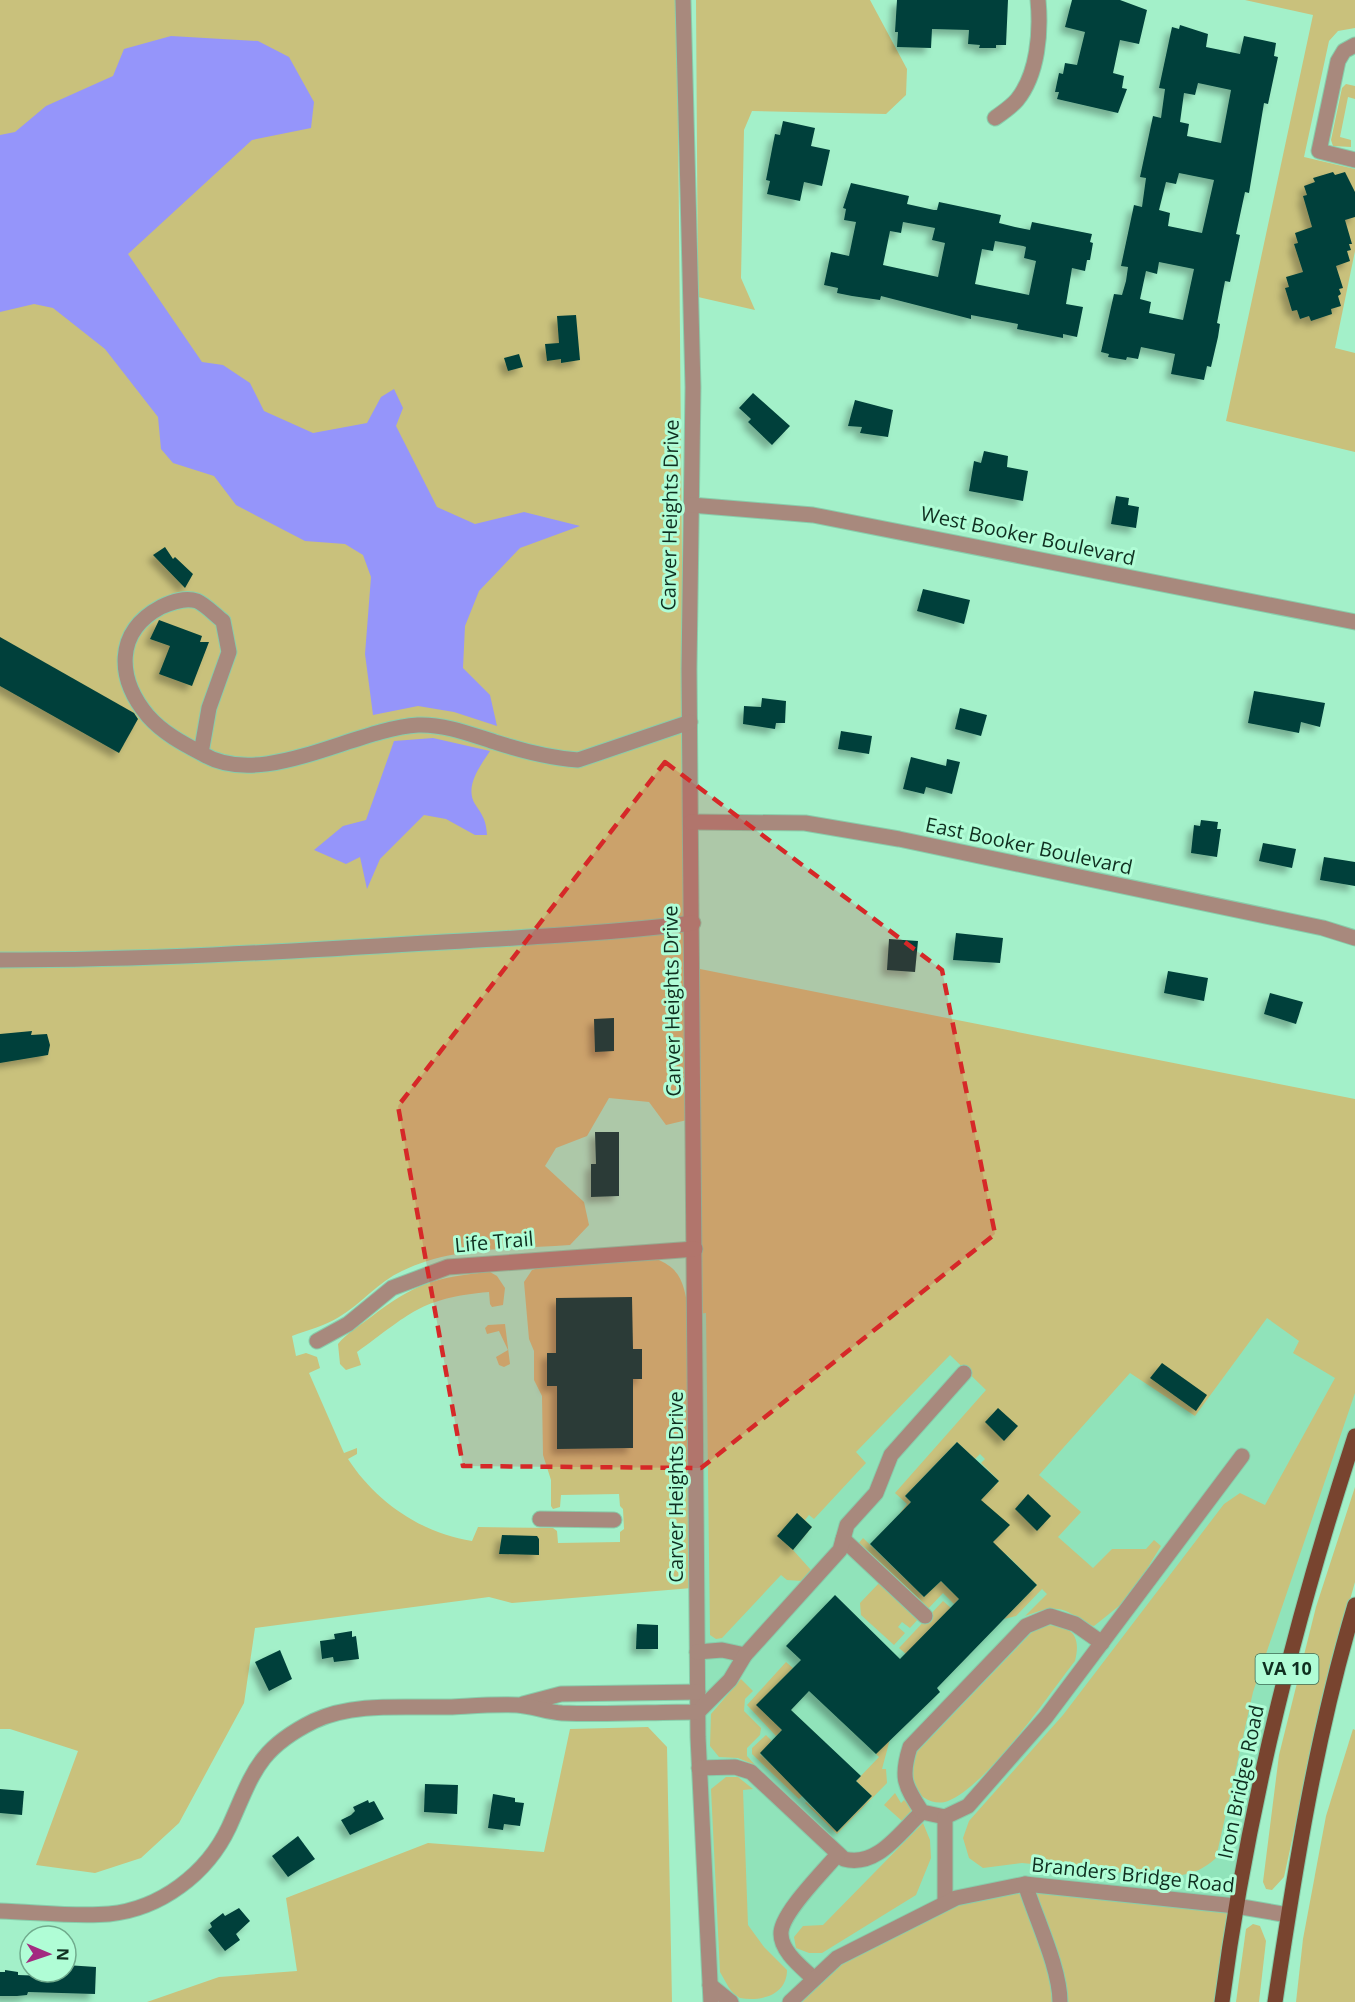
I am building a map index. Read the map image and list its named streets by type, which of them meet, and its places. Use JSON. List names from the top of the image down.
{
  "streets": {
    "main road": ["VA 10", "Iron Bridge Road"],
    "street": [
      "Carver Heights Drive",
      "West Booker Boulevard",
      "East Booker Boulevard",
      "Life Trail",
      "Branders Bridge Road"
    ]
  },
  "crossings": [
    ["Carver Heights Drive", "West Booker Boulevard"],
    ["Carver Heights Drive", "East Booker Boulevard"],
    ["Carver Heights Drive", "Life Trail"],
    ["VA 10", "Branders Bridge Road"],
    ["Iron Bridge Road", "Branders Bridge Road"]
  ],
  "north": "right"
}
